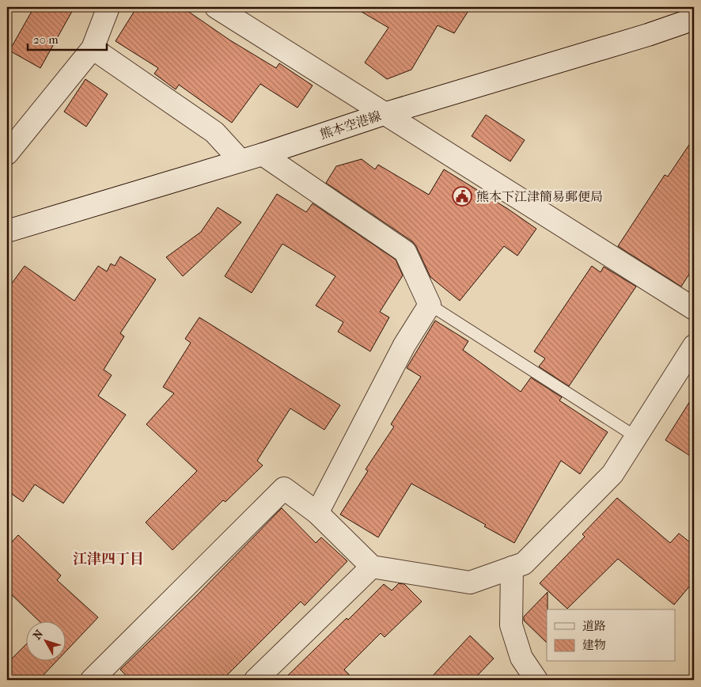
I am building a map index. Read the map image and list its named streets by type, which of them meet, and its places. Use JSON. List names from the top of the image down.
{
  "streets": {
    "street": ["熊本空港線"]
  },
  "districts": ["江津四丁目"],
  "places": {
    "public building": ["熊本下江津簡易郵便局"]
  },
  "legend": ["道路", "建物"],
  "scale_bar": "20 m",
  "north": "top left"
}
